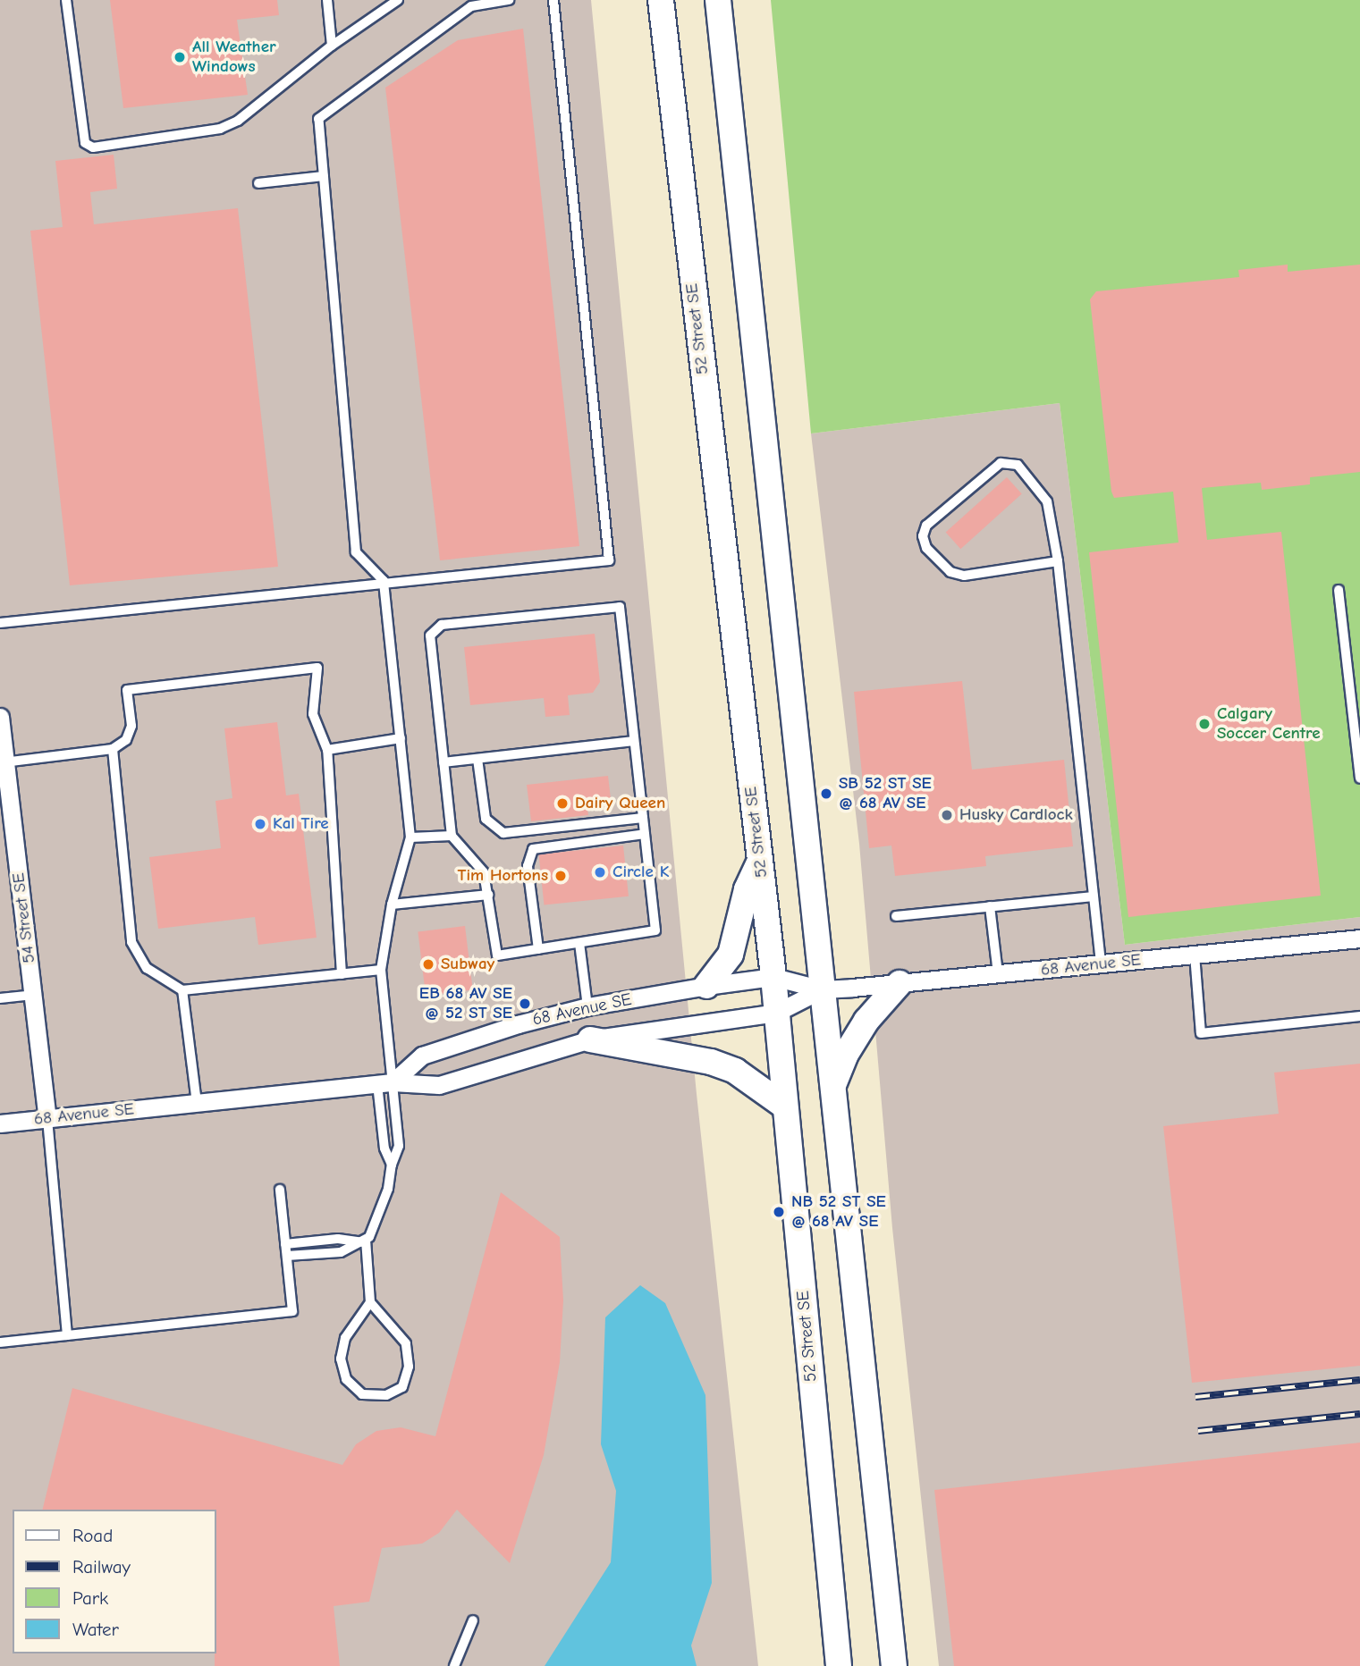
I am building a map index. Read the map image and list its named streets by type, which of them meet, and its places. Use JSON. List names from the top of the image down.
{
  "streets": {
    "main road": ["52 Street SE"],
    "street": ["54 Street SE", "68 Avenue SE"]
  },
  "crossings": [
    ["52 Street SE", "68 Avenue SE"],
    ["54 Street SE", "68 Avenue SE"]
  ],
  "places": [
    "All Weather Windows",
    "Calgary Soccer Centre",
    "SB 52 ST SE @ 68 AV SE",
    "Dairy Queen",
    "Husky Cardlock",
    "Kal Tire",
    "Circle K",
    "Tim Hortons",
    "Subway",
    "EB 68 AV SE @ 52 ST SE",
    "NB 52 ST SE @ 68 AV SE"
  ],
  "legend": [
    "Road",
    "Railway",
    "Park",
    "Water"
  ]
}
